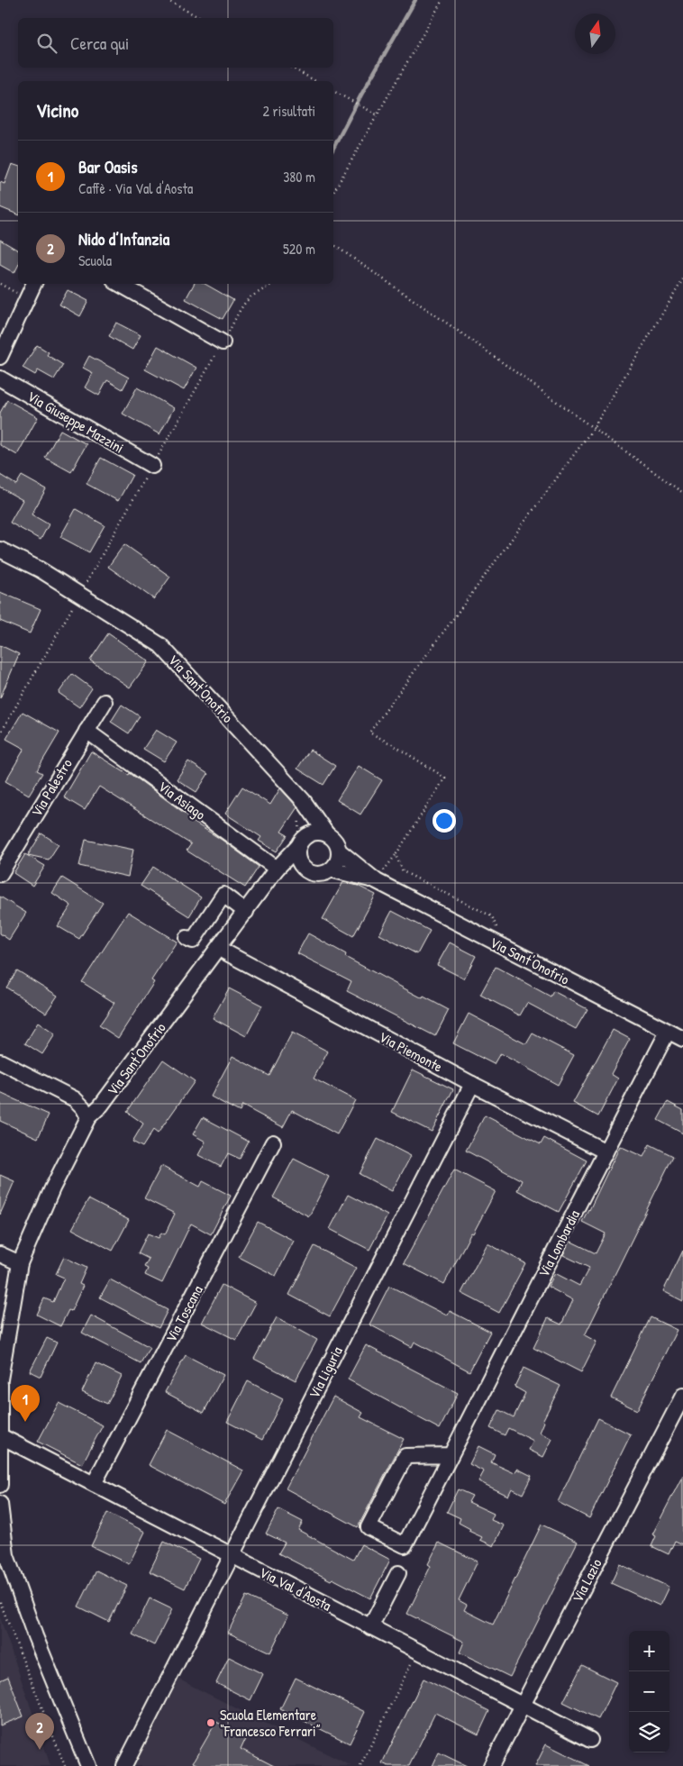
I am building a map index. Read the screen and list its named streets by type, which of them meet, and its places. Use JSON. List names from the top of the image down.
{
  "streets": {
    "street": [
      "Via Giuseppe Mazzini",
      "Via Sant'Onofrio",
      "Via Palestro",
      "Via Asiago",
      "Via Piemonte",
      "Via Lombardia",
      "Via Toscana",
      "Via Liguria",
      "Via Lazio",
      "Via Val d'Aosta"
    ]
  },
  "crossings": [
    ["Via Sant'Onofrio", "Via Asiago"],
    ["Via Sant'Onofrio", "Via Piemonte"],
    ["Via Sant'Onofrio", "Via Lombardia"],
    ["Via Palestro", "Via Asiago"],
    ["Via Piemonte", "Via Lombardia"],
    ["Via Piemonte", "Via Liguria"],
    ["Via Toscana", "Via Val d'Aosta"],
    ["Via Liguria", "Via Val d'Aosta"],
    ["Via Lazio", "Via Val d'Aosta"]
  ],
  "places": ["Scuola Elementare “Francesco Ferrari”"],
  "north": "top",
  "page": {
    "search": "Cerca qui",
    "heading": ["Vicino", "2 risultati"],
    "list": [
      {
        "mark": "1",
        "name": "Bar Oasis",
        "note": "Caffè · Via Val d'Aosta",
        "value": "380 m"
      },
      {
        "mark": "2",
        "name": "Nido d’Infanzia",
        "note": "Scuola",
        "value": "520 m"
      }
    ],
    "pins": ["1", "2"],
    "map_buttons": ["+", "−"]
  }
}
